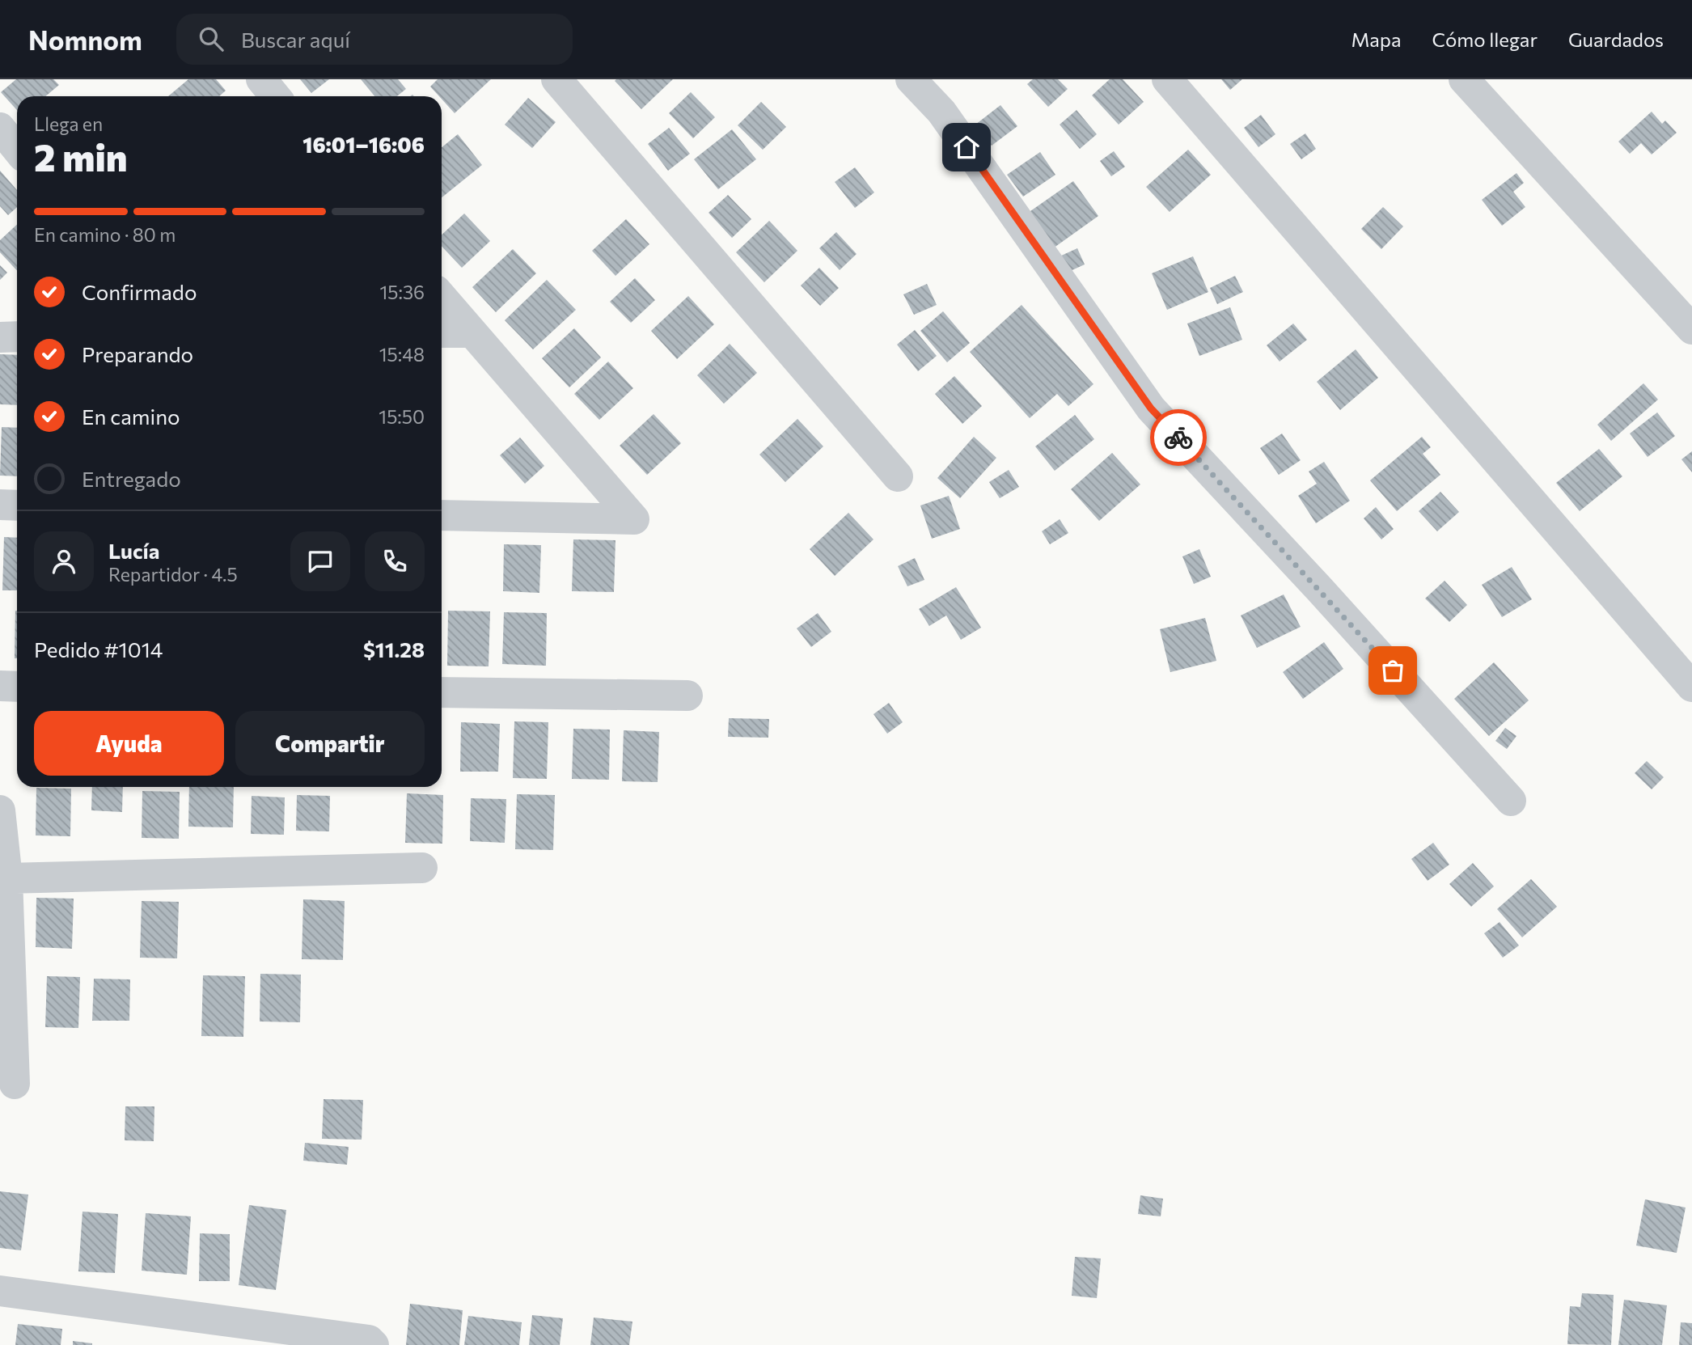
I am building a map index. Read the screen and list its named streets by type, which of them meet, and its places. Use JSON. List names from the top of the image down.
{
  "page": {
    "header": "Nomnom",
    "search": "Buscar aquí",
    "nav": ["Mapa", "Cómo llegar", "Guardados"],
    "heading": ["2 min", "Llega en", "16:01–16:06"],
    "panel": [
      "Lucía",
      "Repartidor · 4.5",
      "Pedido #1014",
      "$11.28"
    ],
    "bar": "En camino · 80 m",
    "list": [
      ["Confirmado", "15:36"],
      ["Preparando", "15:48"],
      ["En camino", "15:50"],
      "Entregado"
    ],
    "buttons": ["Ayuda", "Compartir"]
  }
}
